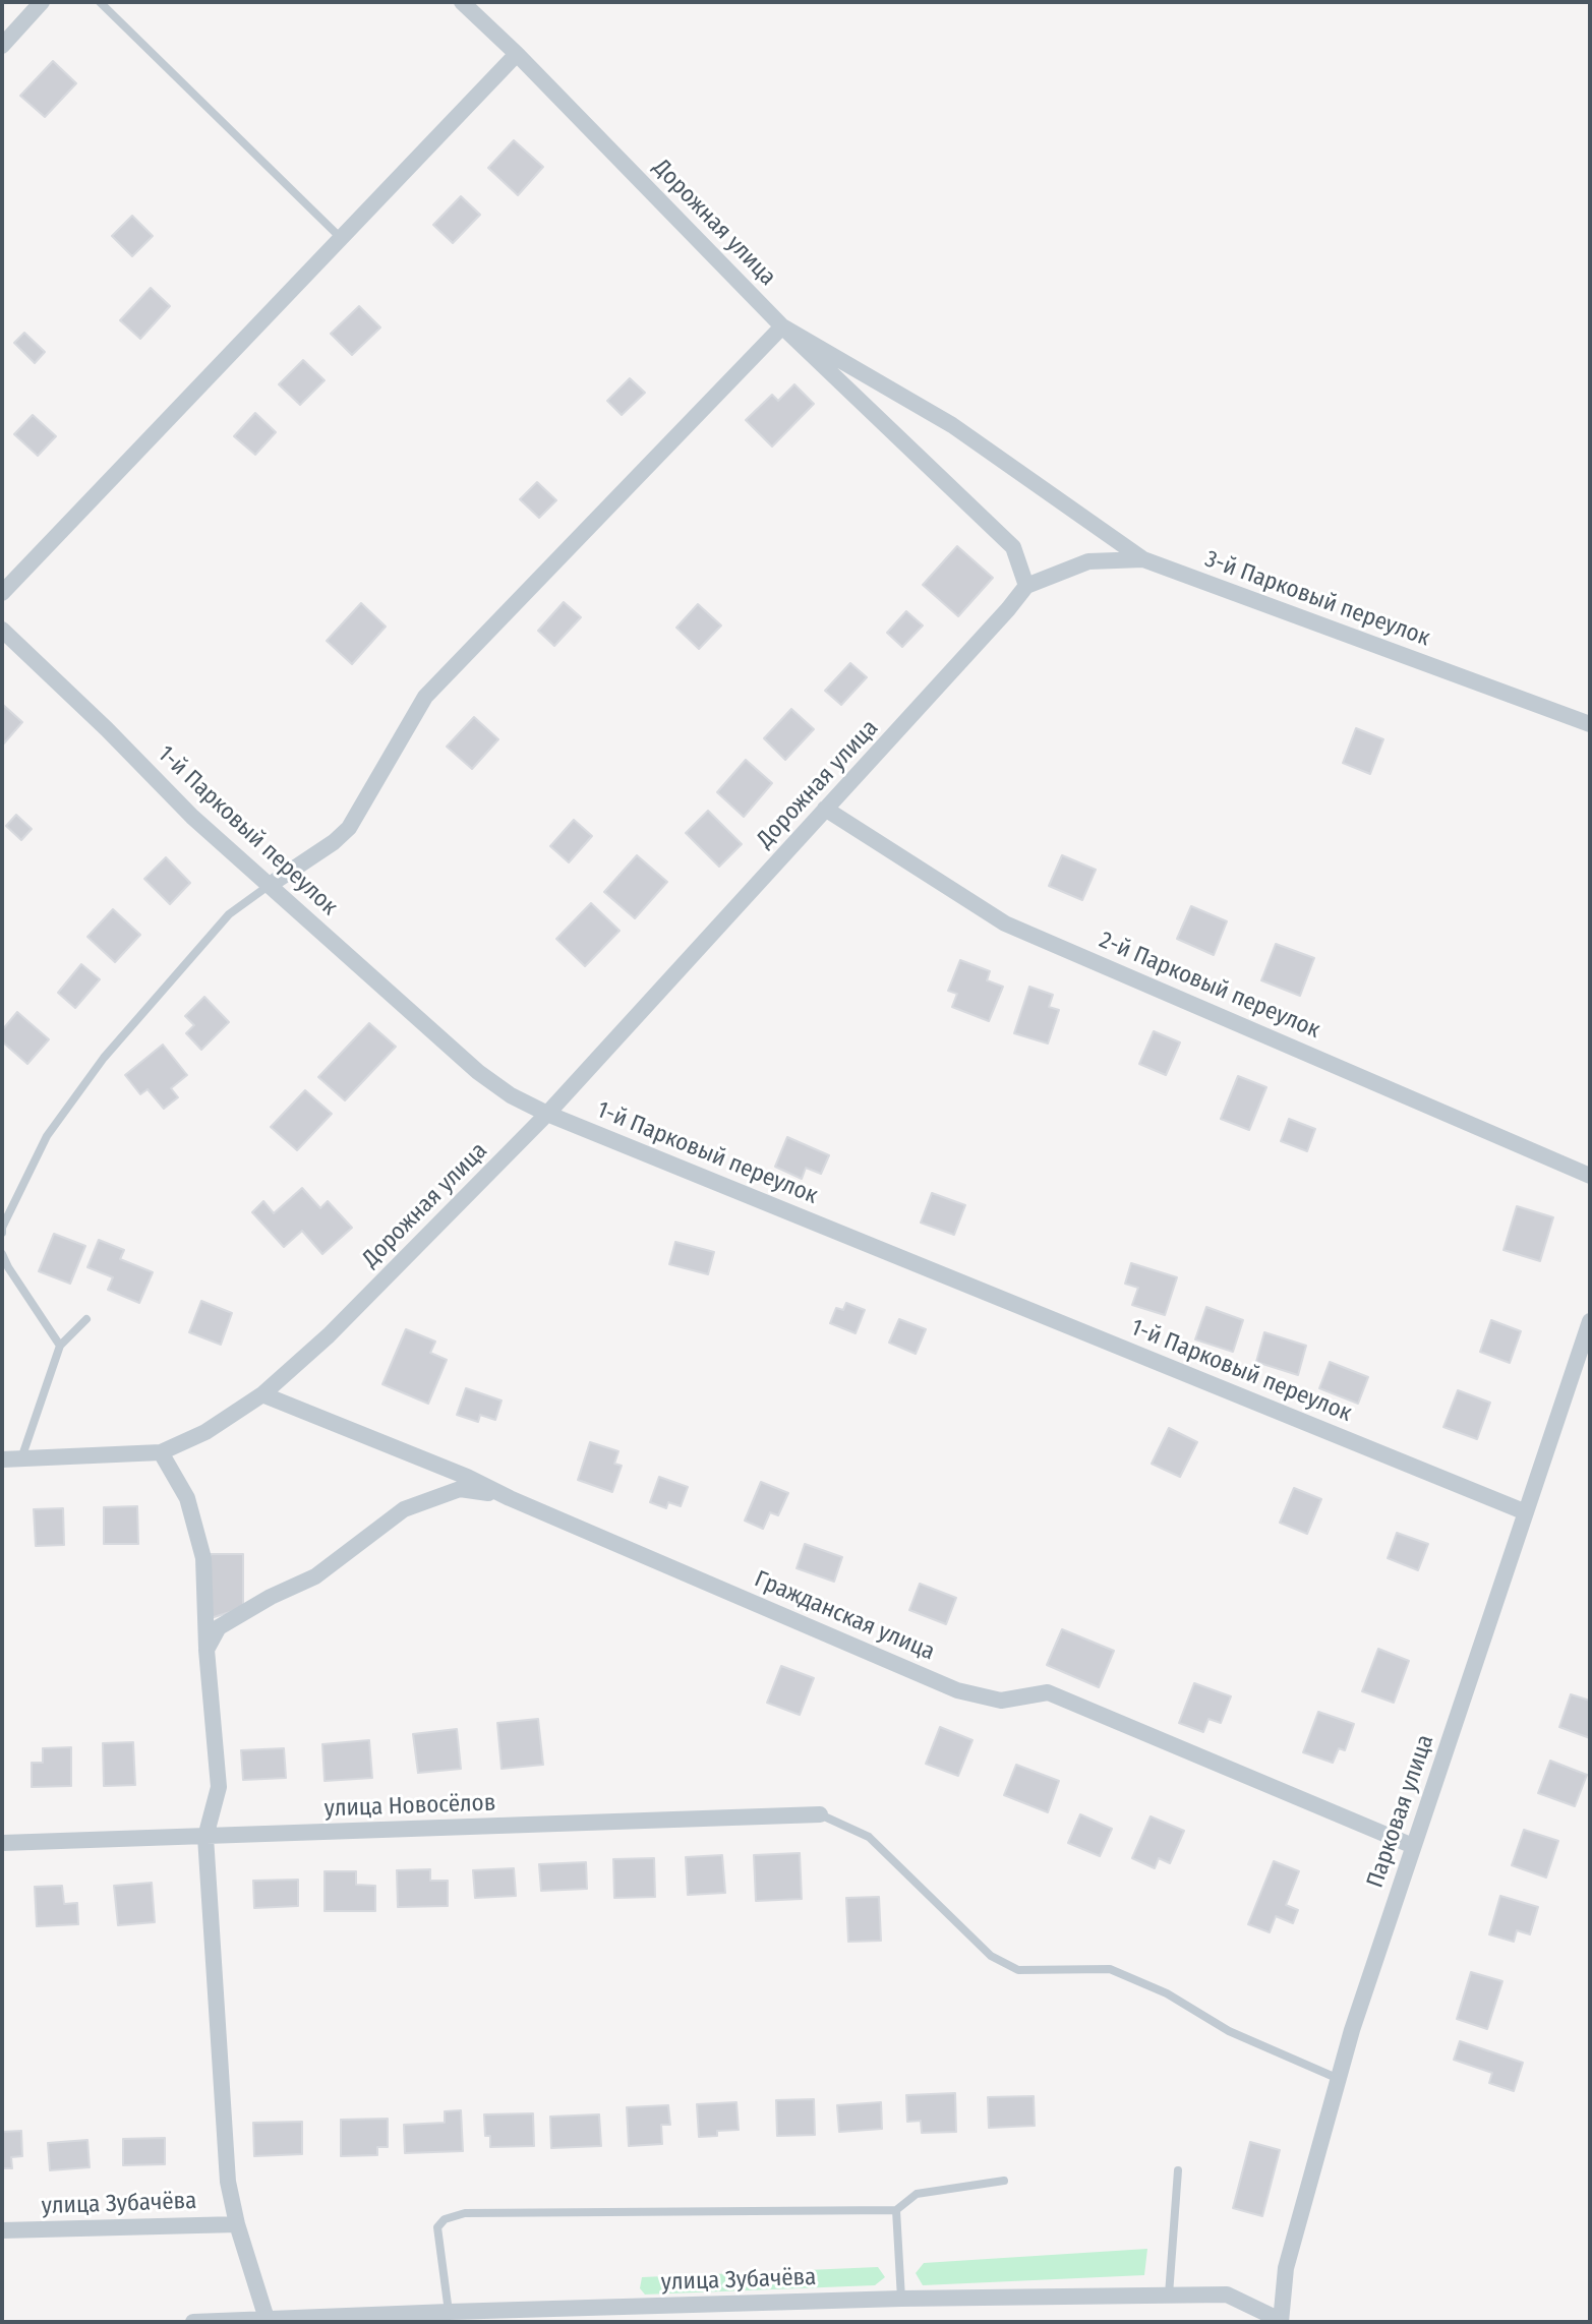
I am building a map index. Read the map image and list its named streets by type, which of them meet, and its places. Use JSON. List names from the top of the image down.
{
  "streets": {
    "street": [
      "Дорожная улица",
      "3-й Парковый переулок",
      "1-й Парковый переулок",
      "2-й Парковый переулок",
      "Гражданская улица",
      "улица Новосёлов",
      "Парковая улица",
      "улица Зубачёва"
    ]
  },
  "crossings": [
    ["Дорожная улица", "3-й Парковый переулок"],
    ["Дорожная улица", "1-й Парковый переулок"],
    ["Дорожная улица", "2-й Парковый переулок"],
    ["Дорожная улица", "Гражданская улица"],
    ["1-й Парковый переулок", "Парковая улица"],
    ["Гражданская улица", "Парковая улица"],
    ["Парковая улица", "улица Зубачёва"]
  ]
}
